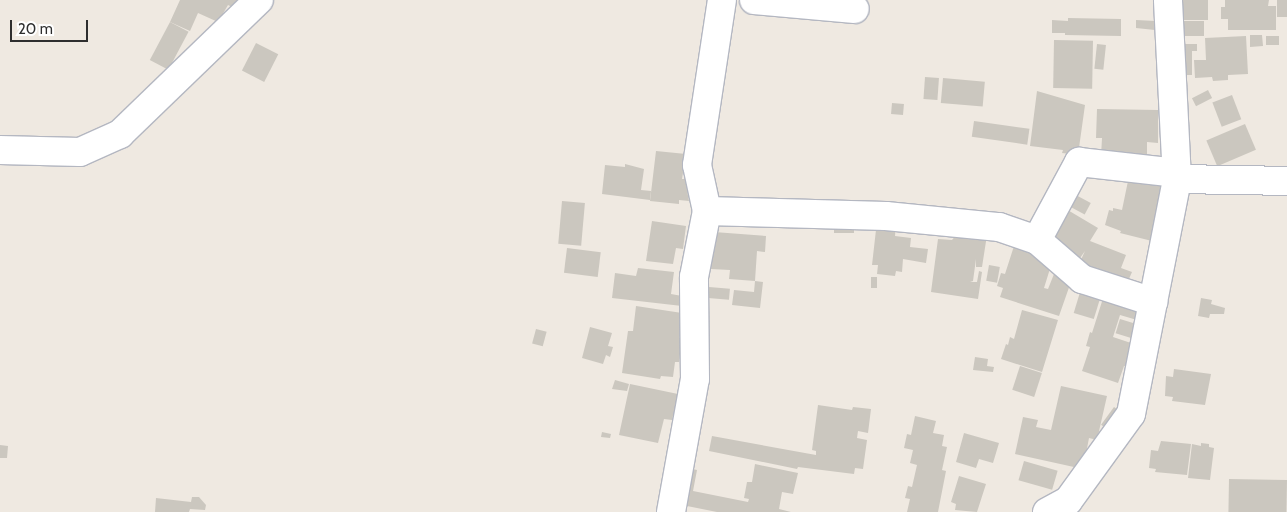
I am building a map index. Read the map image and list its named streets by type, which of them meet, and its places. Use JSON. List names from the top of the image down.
{
  "scale_bar": "20 m"
}
